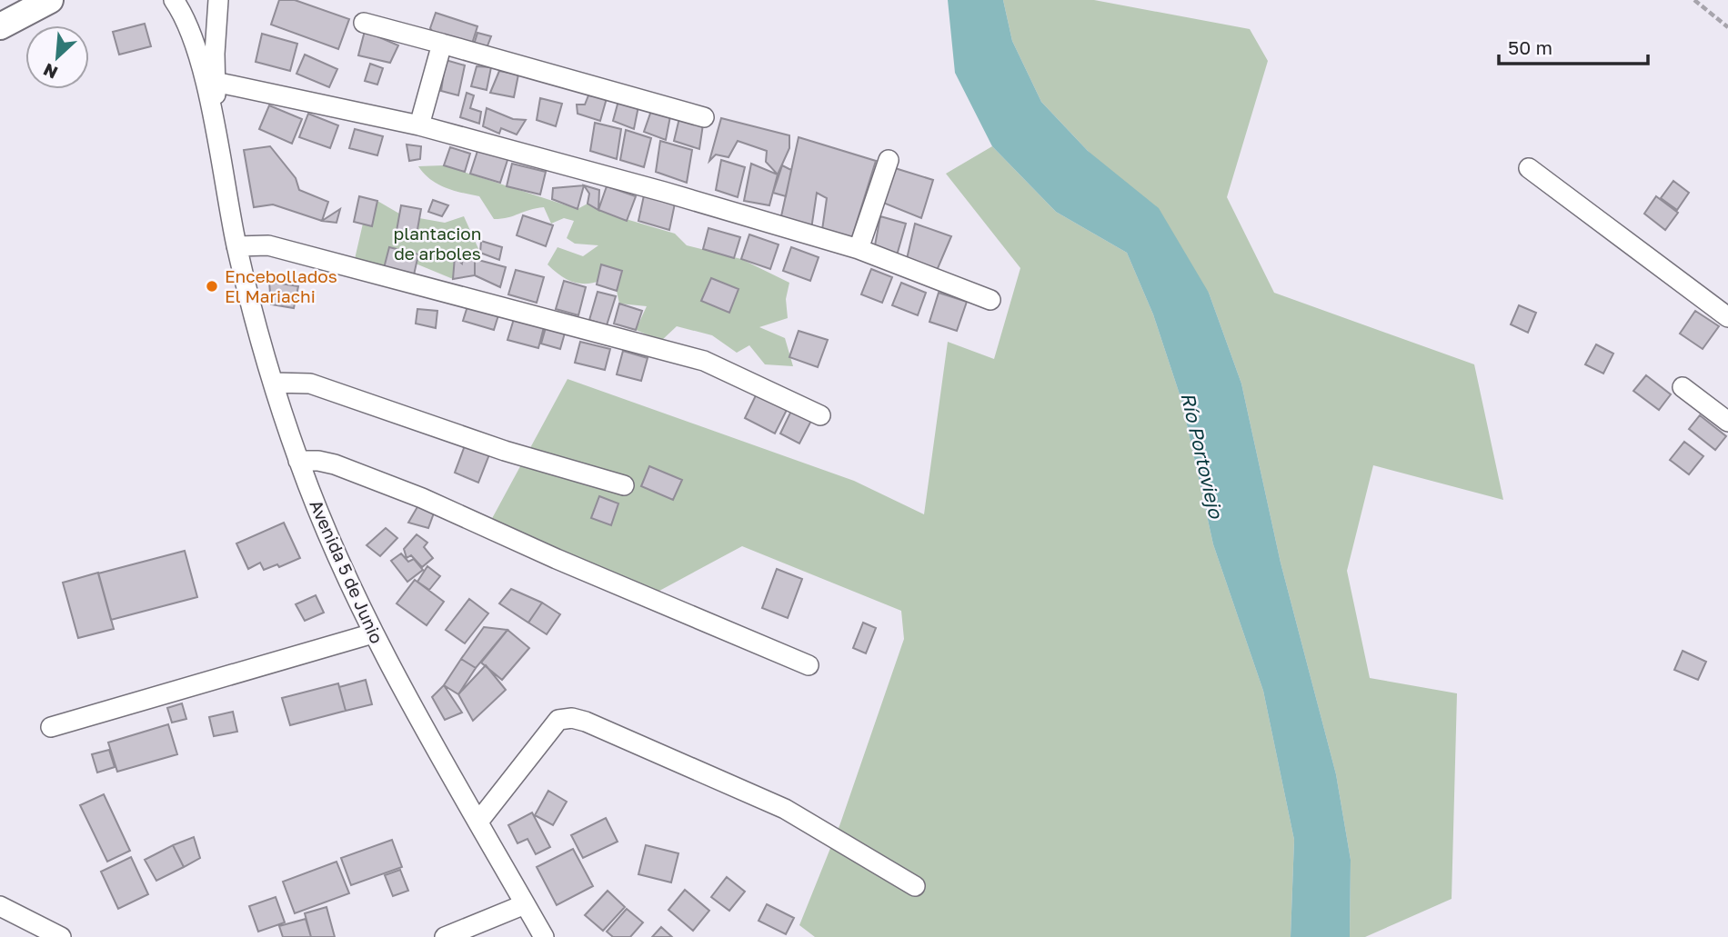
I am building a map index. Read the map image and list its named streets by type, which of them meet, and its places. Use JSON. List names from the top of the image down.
{
  "streets": {
    "street": ["Avenida 5 de Junio"]
  },
  "water": ["Río Portoviejo"],
  "parks": ["plantacion de arboles"],
  "places": ["Encebollados El Mariachi"],
  "scale_bar": "50 m",
  "north": "bottom left"
}
